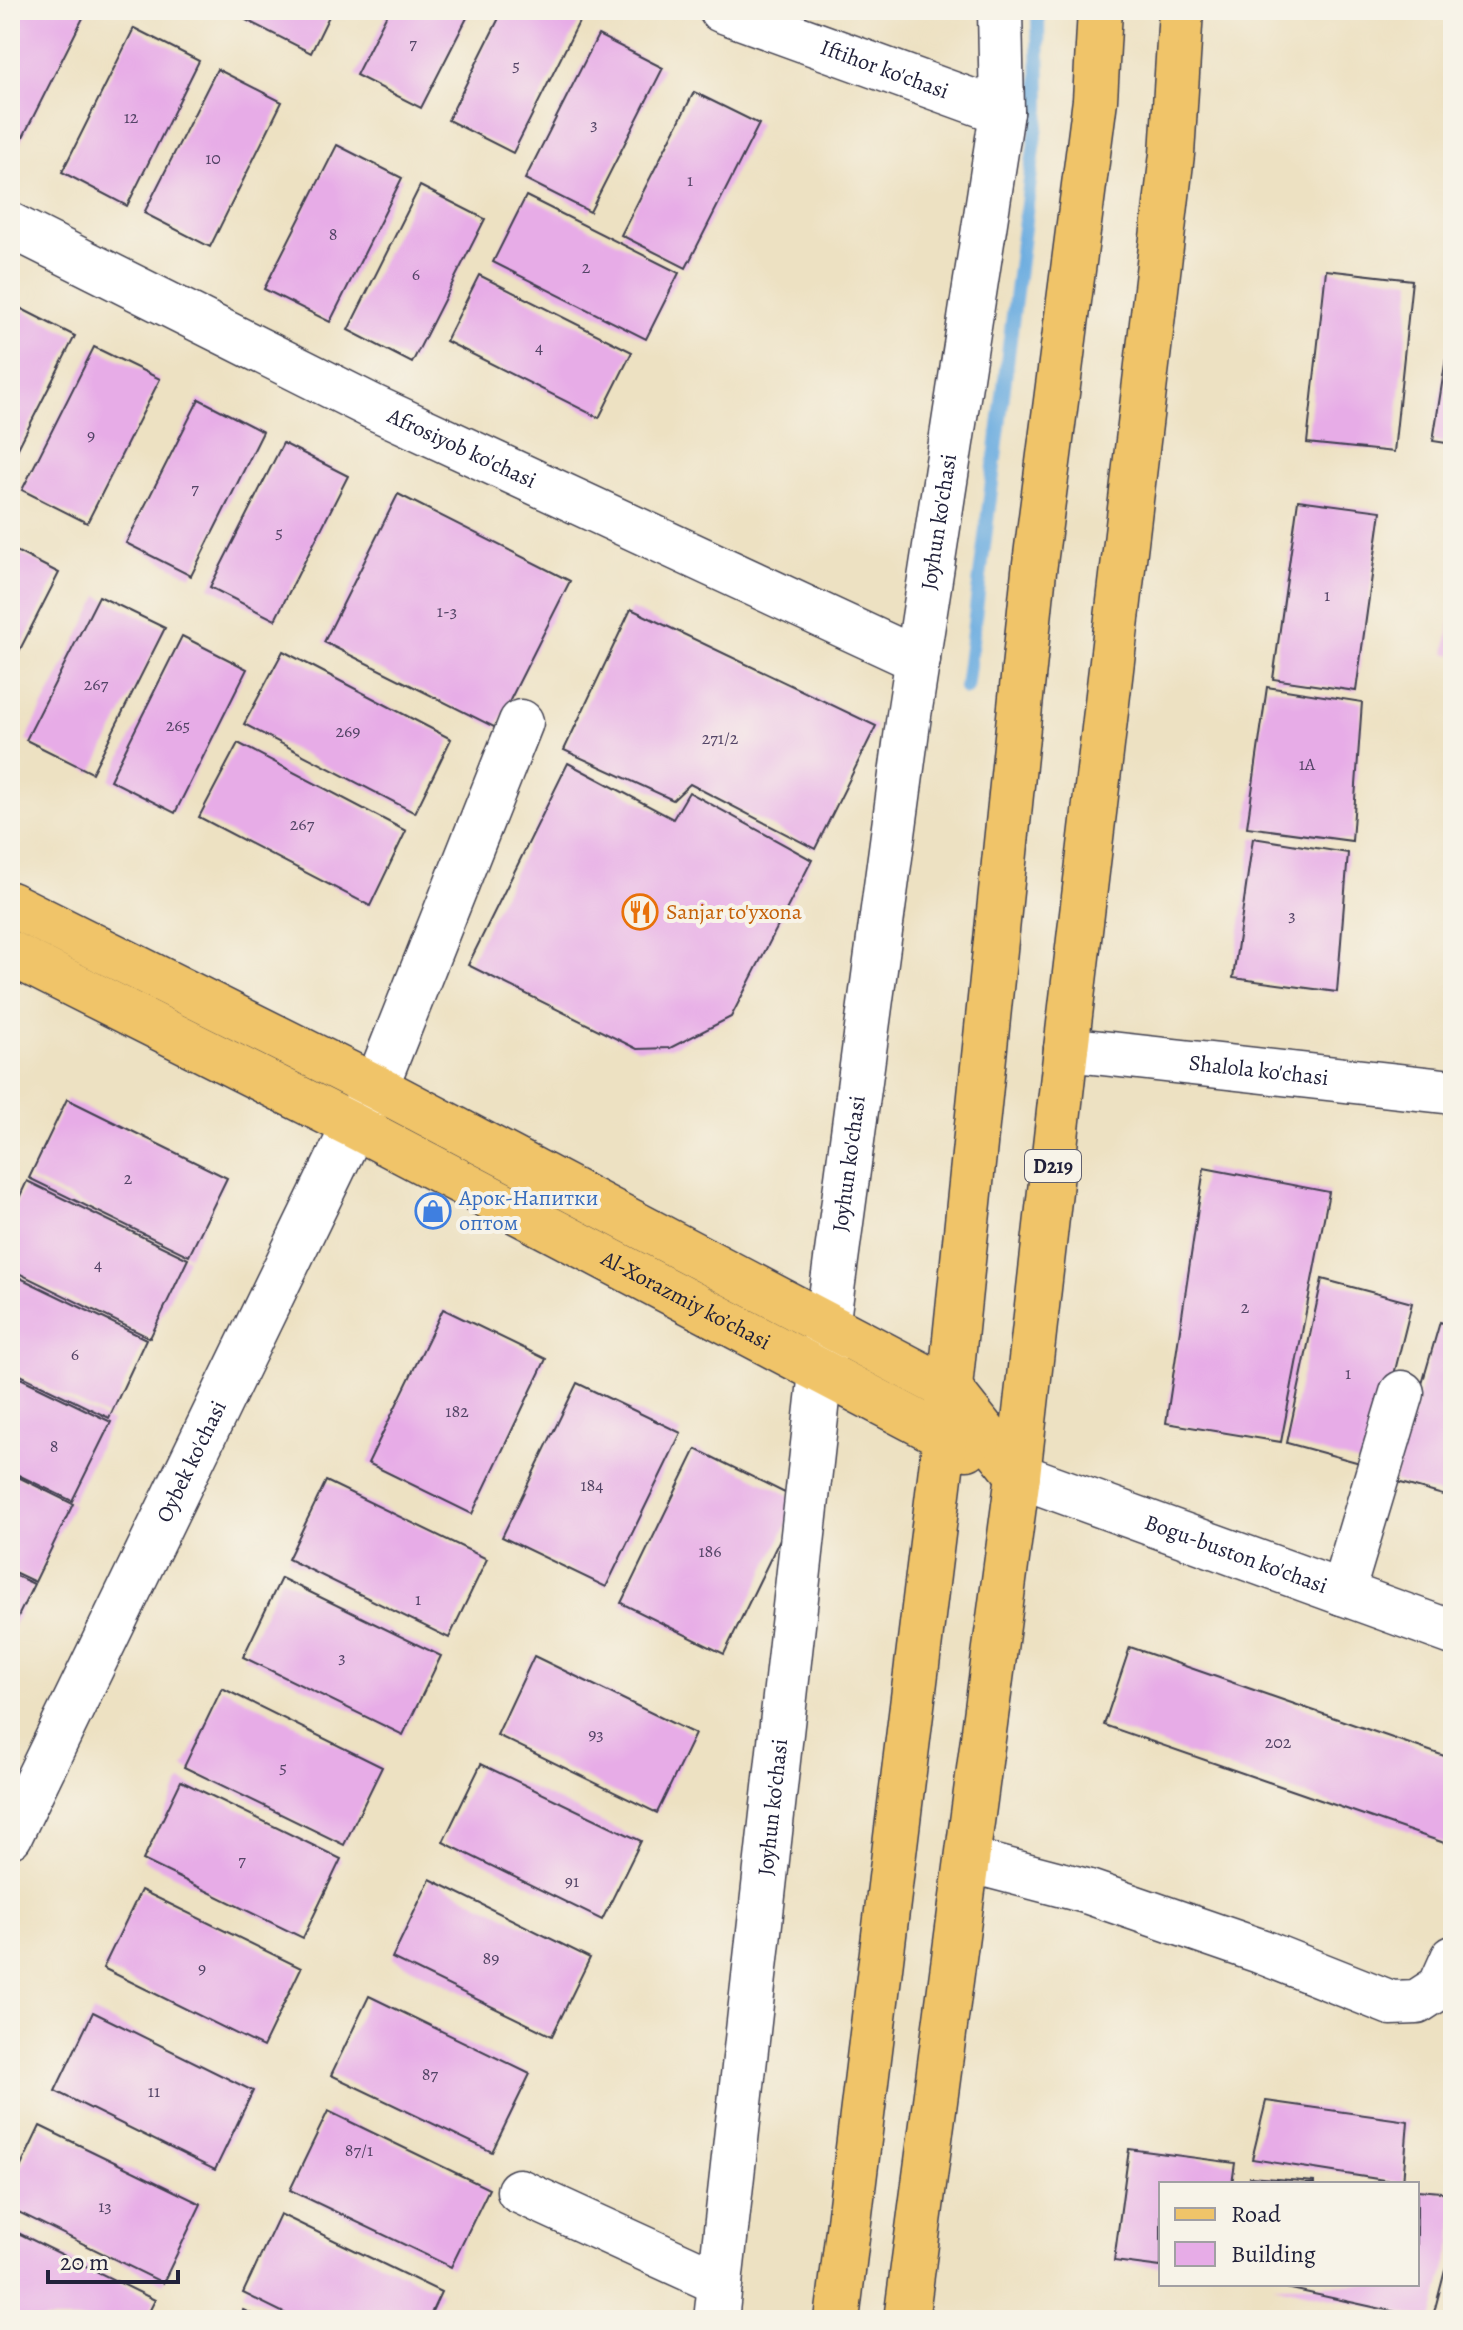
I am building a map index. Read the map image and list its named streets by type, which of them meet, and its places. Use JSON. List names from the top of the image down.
{
  "streets": {
    "main road": ["D219", "Al-Xorazmiy ko’chasi"],
    "street": [
      "Iftihor ko'chasi",
      "Afrosiyob ko'chasi",
      "Joyhun ko'chasi",
      "Shalola ko'chasi",
      "Oybek ko'chasi",
      "Bogu-buston ko'chasi"
    ]
  },
  "crossings": [
    ["Iftihor ko'chasi", "Joyhun ko'chasi"],
    ["Afrosiyob ko'chasi", "Joyhun ko'chasi"],
    ["Joyhun ko'chasi", "Al-Xorazmiy ko’chasi"],
    ["Shalola ko'chasi", "D219"],
    ["D219", "Al-Xorazmiy ko’chasi"],
    ["D219", "Bogu-buston ko'chasi"],
    ["Al-Xorazmiy ko’chasi", "Oybek ko'chasi"],
    ["Al-Xorazmiy ko’chasi", "Bogu-buston ko'chasi"]
  ],
  "places": {
    "restaurant": ["Sanjar to'yxona"],
    "shop": ["Арок-Напитки оптом"]
  },
  "house_numbers": [
    "7",
    "5",
    "12",
    "3",
    "10",
    "1",
    "8",
    "2",
    "6",
    "4",
    "9",
    "7",
    "5",
    "1",
    "1-3",
    "267",
    "265",
    "269",
    "271/2",
    "1A",
    "267",
    "3",
    "2",
    "4",
    "2",
    "6",
    "1",
    "182",
    "8",
    "184",
    "186",
    "1",
    "3",
    "93",
    "202",
    "5",
    "7",
    "91",
    "89",
    "9",
    "87",
    "11",
    "87/1",
    "13"
  ],
  "legend": ["Road", "Building"],
  "scale_bar": "20 m"
}
